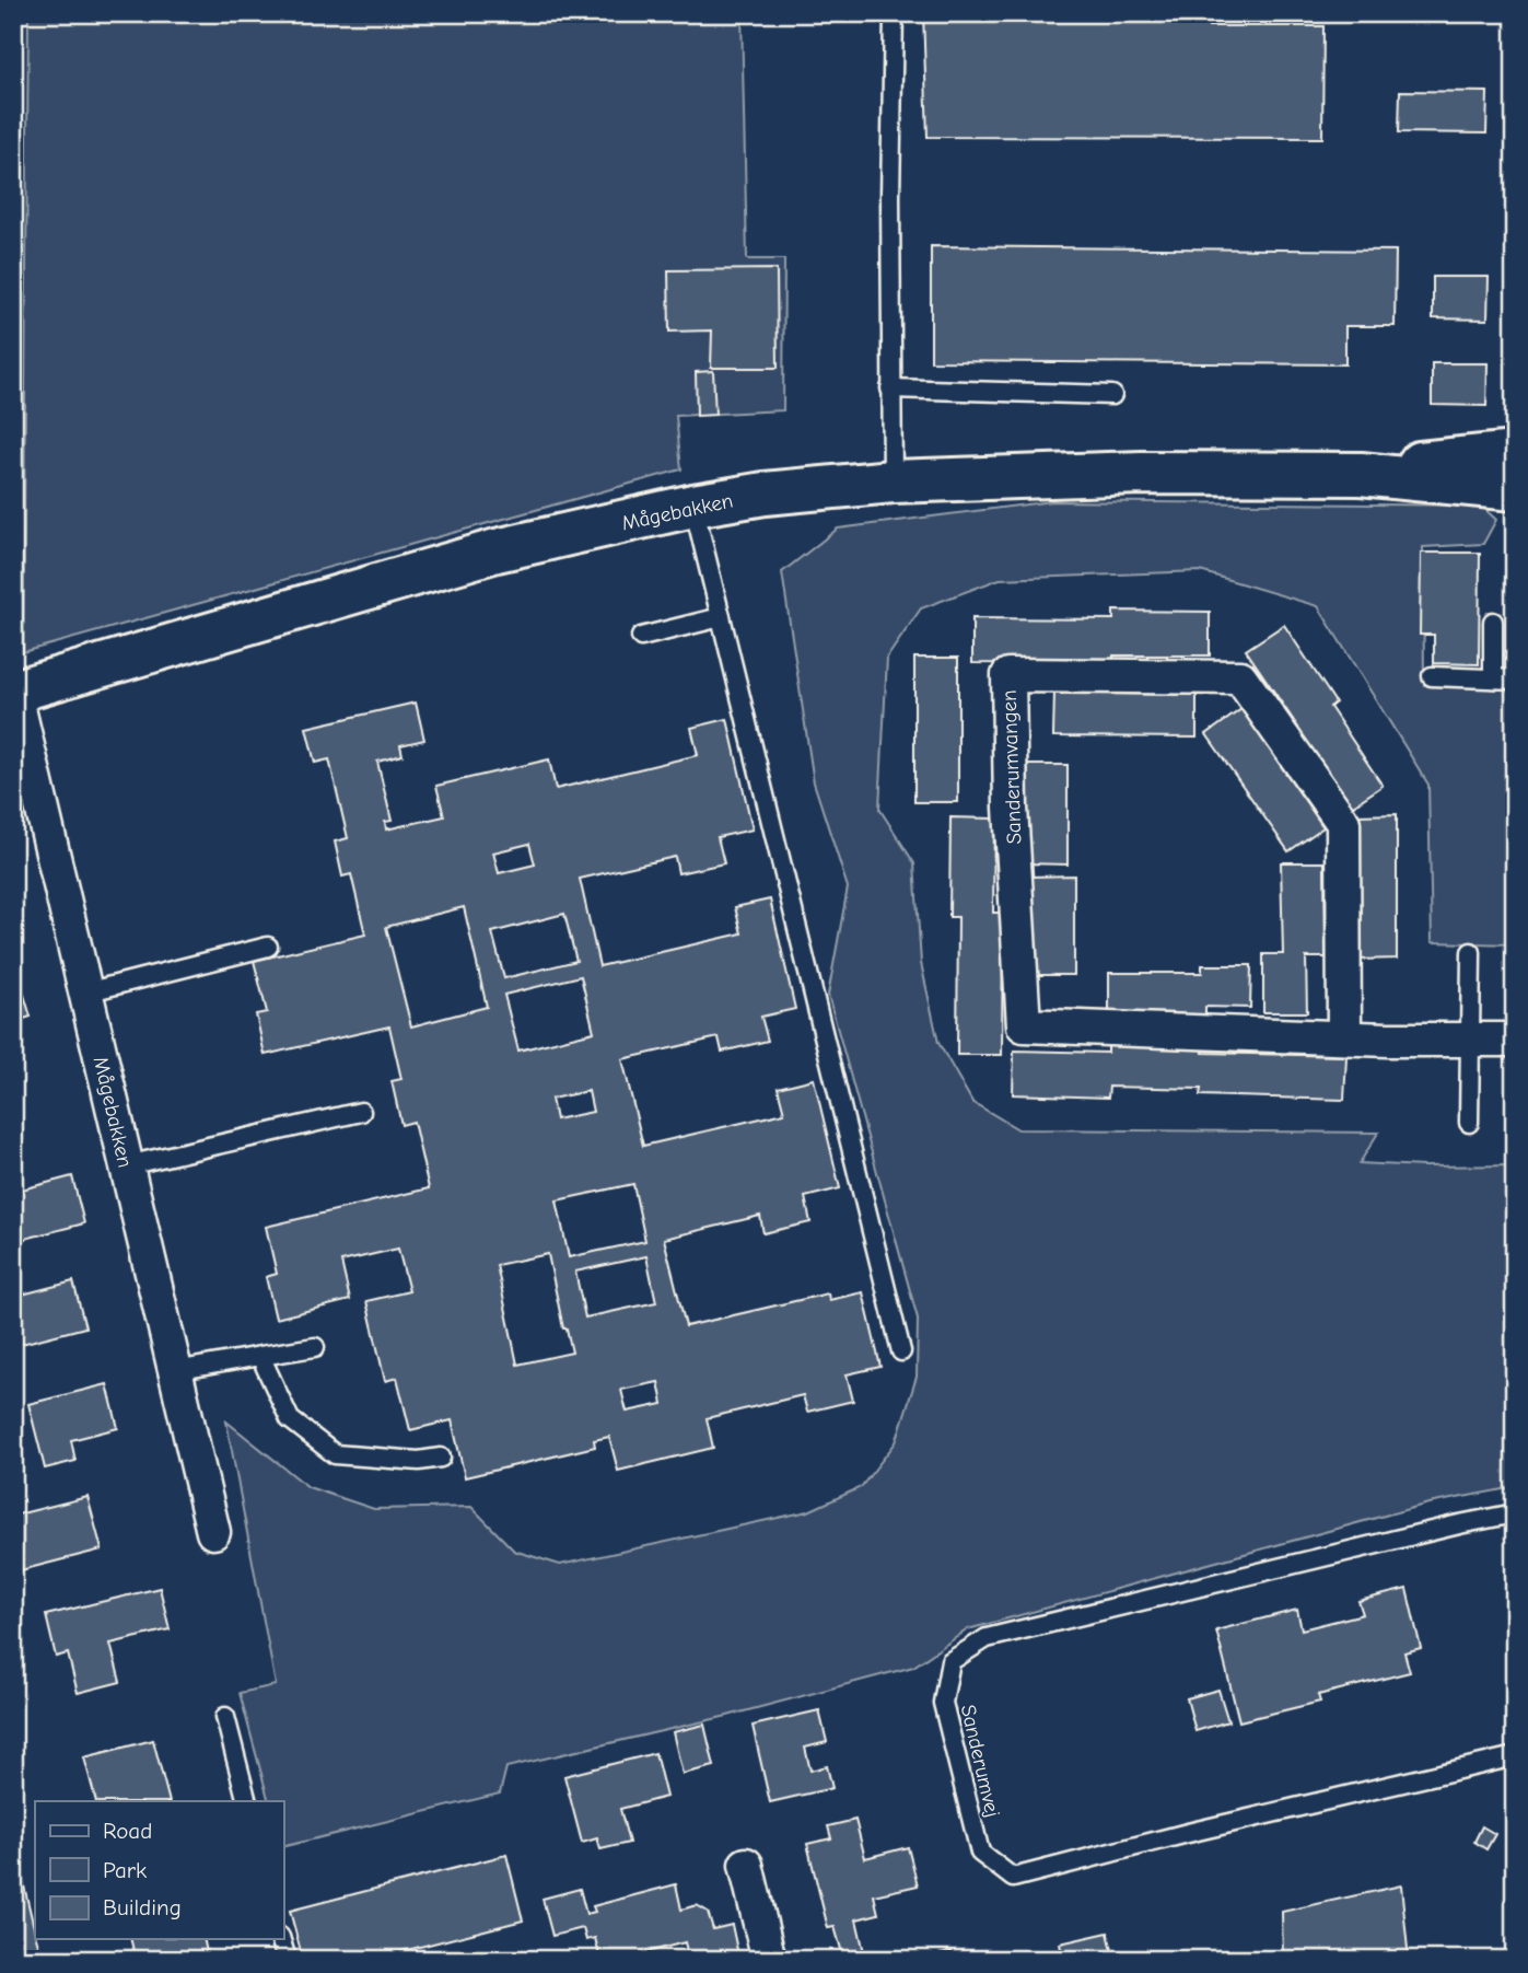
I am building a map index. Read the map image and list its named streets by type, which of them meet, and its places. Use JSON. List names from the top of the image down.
{
  "streets": {
    "street": ["Mågebakken", "Sanderumvangen"],
    "lane": ["Sanderumvej"]
  },
  "legend": ["Road", "Park", "Building"]
}
